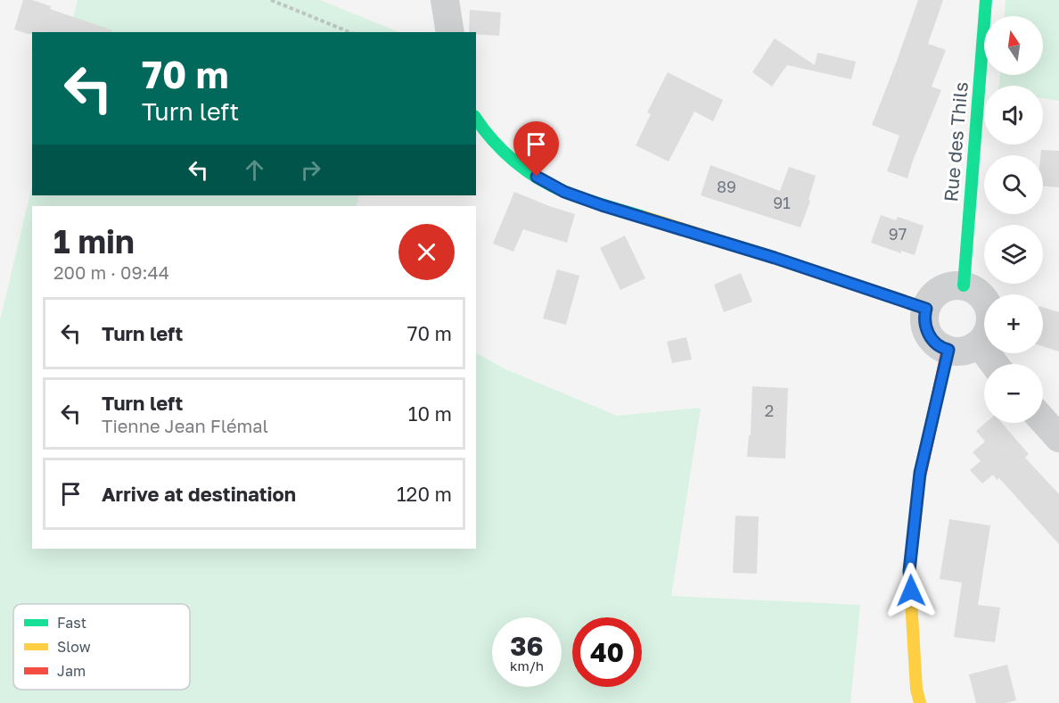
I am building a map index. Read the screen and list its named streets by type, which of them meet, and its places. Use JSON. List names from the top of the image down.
{
  "streets": {
    "street": ["Rue des Thils"]
  },
  "house_numbers": [
    "89",
    "91",
    "97",
    "2"
  ],
  "legend": ["Fast", "Slow", "Jam"],
  "north": "top",
  "page": {
    "map_buttons": ["+", "−"],
    "turn": ["70 m", "Turn left"],
    "heading": ["1 min", "200 m · 09:44"],
    "list": [
      {
        "name": "Turn left",
        "value": "70 m"
      },
      {
        "name": "Turn left",
        "note": "Tienne Jean Flémal",
        "value": "10 m"
      },
      {
        "name": "Arrive at destination",
        "value": "120 m"
      }
    ],
    "speed": "36 km/h",
    "limit": "40"
  }
}
